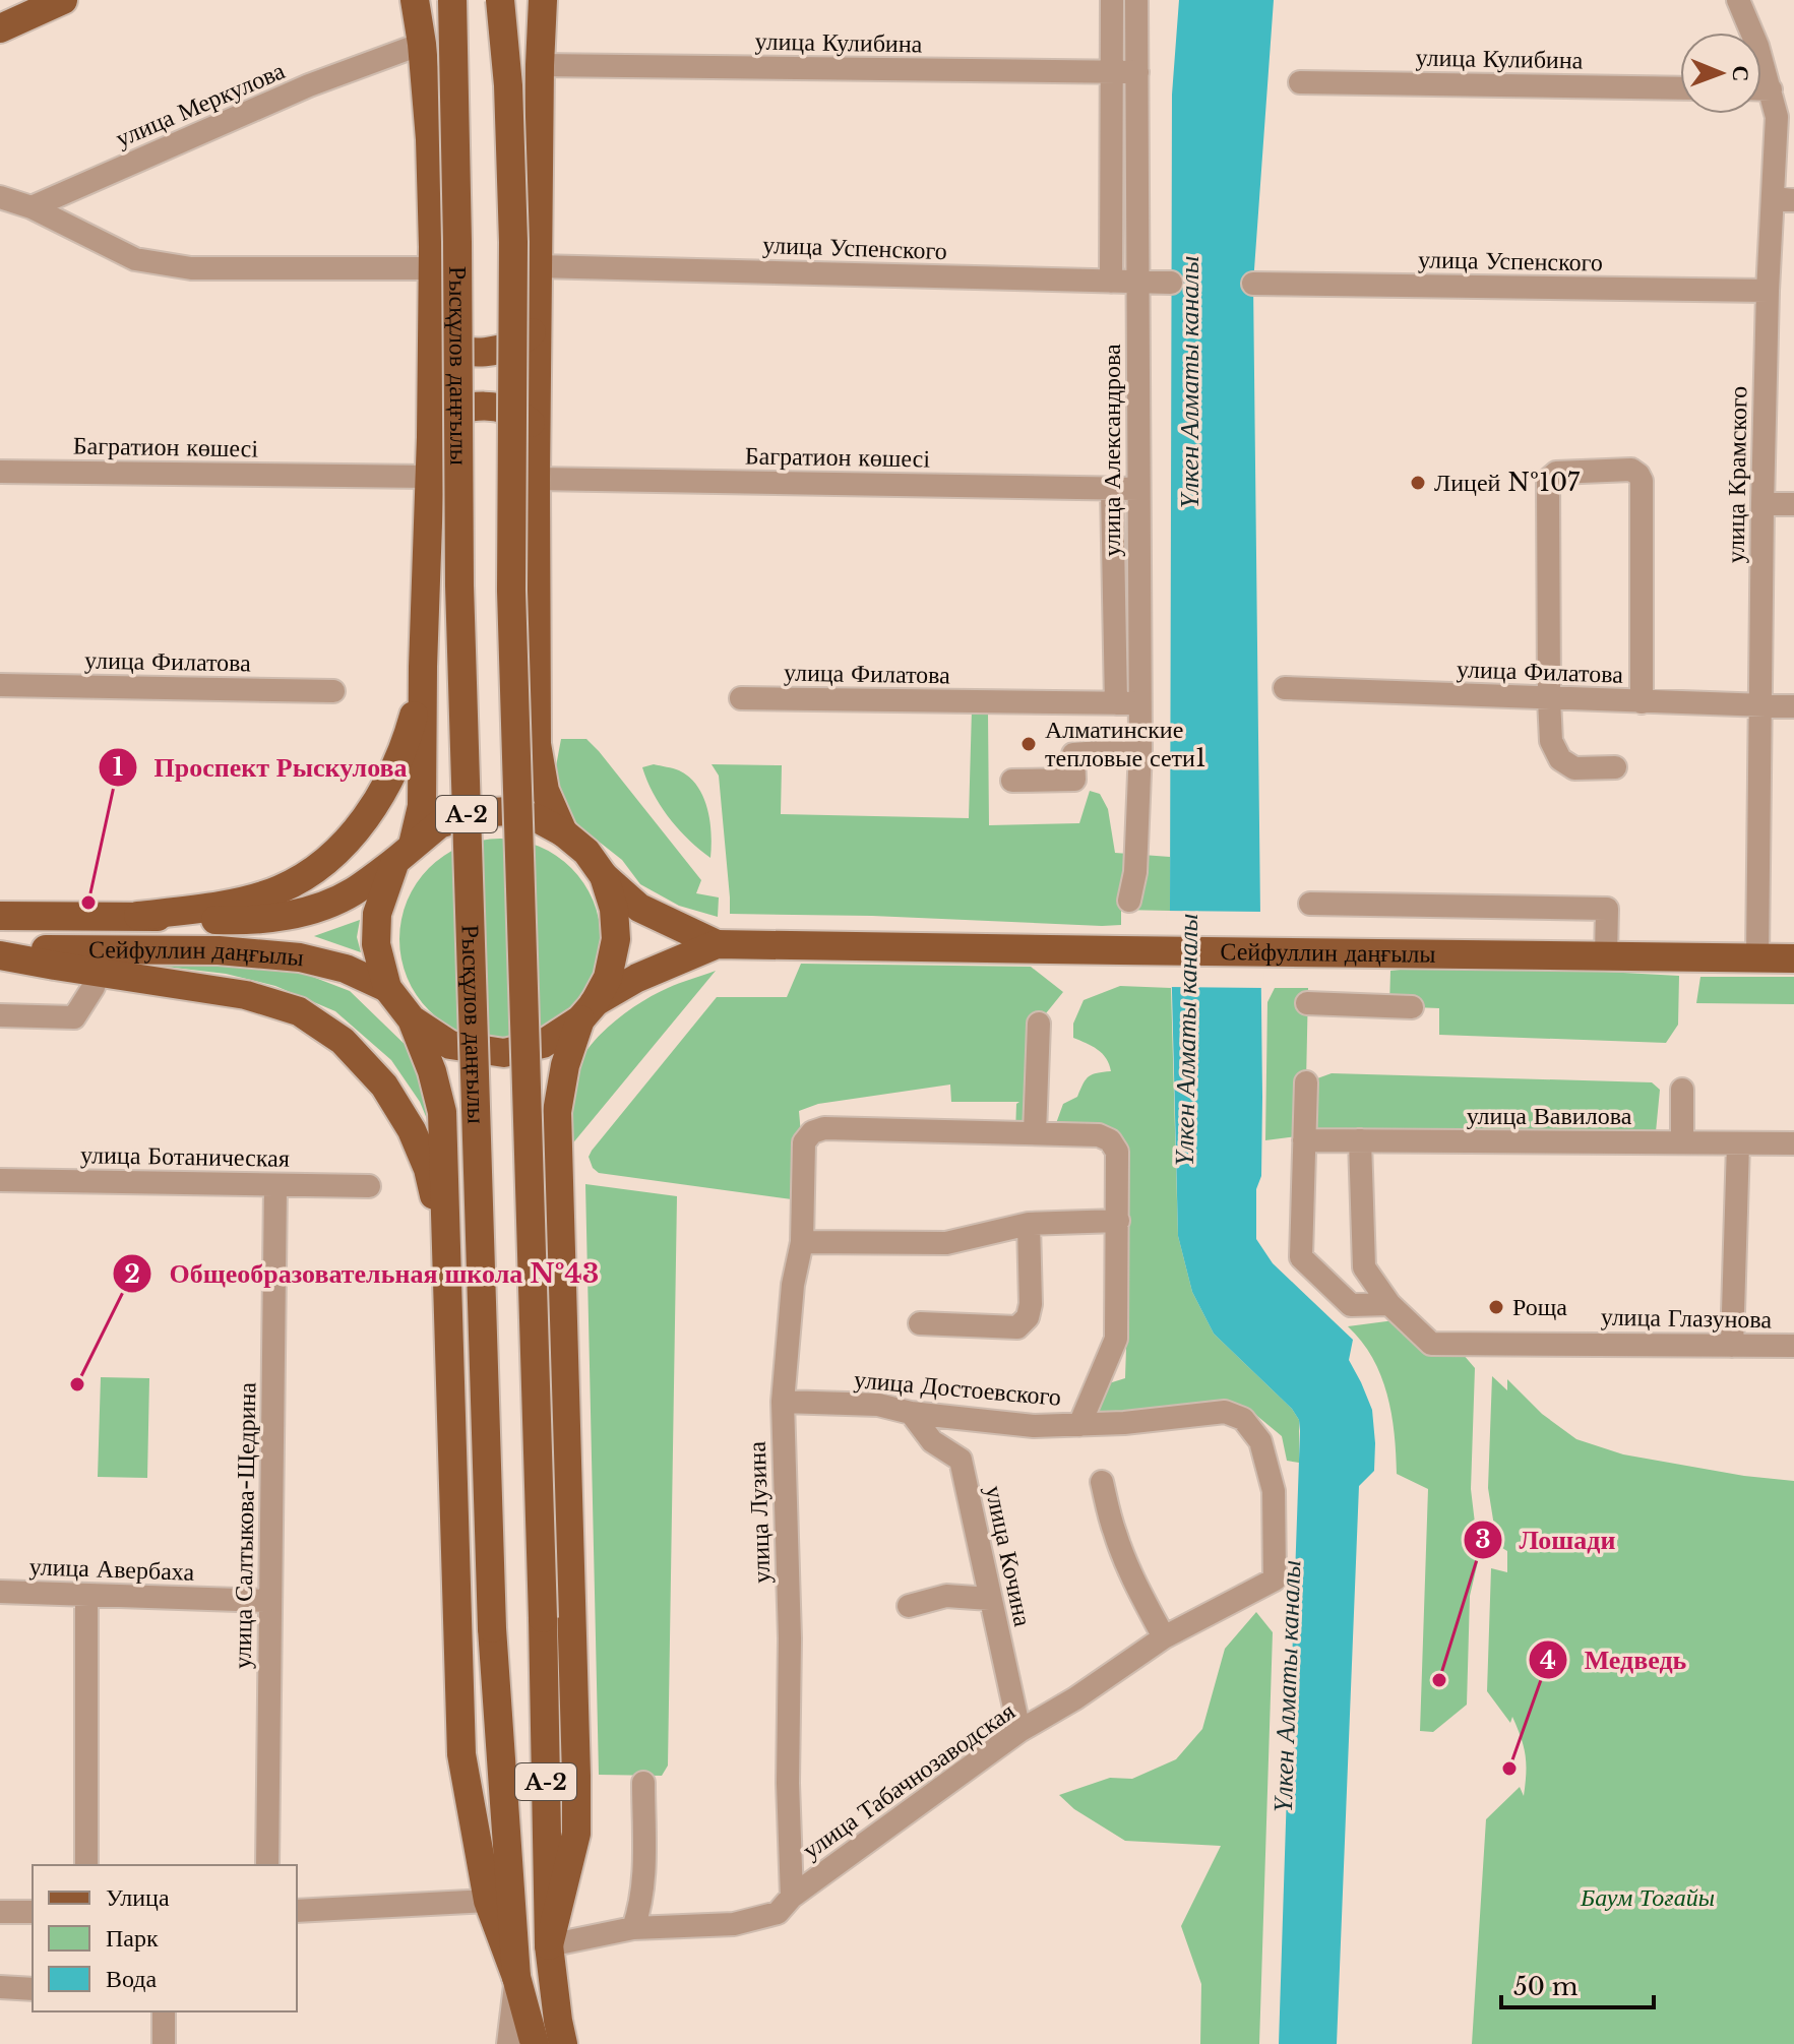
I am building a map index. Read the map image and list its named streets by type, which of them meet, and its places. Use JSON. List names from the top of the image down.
{
  "streets": {
    "main road": ["Рысқұлов даңғылы", "A-2", "Сейфуллин даңғылы"],
    "street": [
      "улица Кулибина",
      "улица Меркулова",
      "улица Успенского",
      "Багратион көшесі",
      "улица Александрова",
      "улица Крамского",
      "улица Филатова",
      "улица Вавилова",
      "улица Ботаническая",
      "улица Глазунова",
      "улица Достоевского",
      "улица Лузина",
      "улица Салтыкова-Щедрина",
      "улица Кочина",
      "улица Авербаха",
      "улица Табачнозаводская"
    ]
  },
  "crossings": [
    ["улица Кулибина", "улица Александрова"],
    ["улица Успенского", "улица Александрова"],
    ["улица Успенского", "улица Крамского"],
    ["Рысқұлов даңғылы", "улица Табачнозаводская"],
    ["Багратион көшесі", "улица Александрова"],
    ["улица Александрова", "улица Филатова"],
    ["улица Крамского", "улица Филатова"],
    ["улица Крамского", "Сейфуллин даңғылы"],
    ["улица Ботаническая", "улица Салтыкова-Щедрина"],
    ["улица Достоевского", "улица Лузина"],
    ["улица Достоевского", "улица Кочина"],
    ["улица Достоевского", "улица Табачнозаводская"],
    ["улица Лузина", "улица Табачнозаводская"],
    ["улица Салтыкова-Щедрина", "улица Авербаха"],
    ["улица Кочина", "улица Табачнозаводская"]
  ],
  "water": ["Үлкен Алматы каналы"],
  "parks": ["Баум Тоғайы"],
  "places": [
    "Лицей №107",
    "Алматинские тепловые сети1",
    "Проспект Рыскулова",
    "Роща",
    "Общеобразовательная школа №43",
    "Лошади",
    "Медведь"
  ],
  "legend": ["Улица", "Парк", "Вода"],
  "scale_bar": "50 m",
  "north": "right"
}
